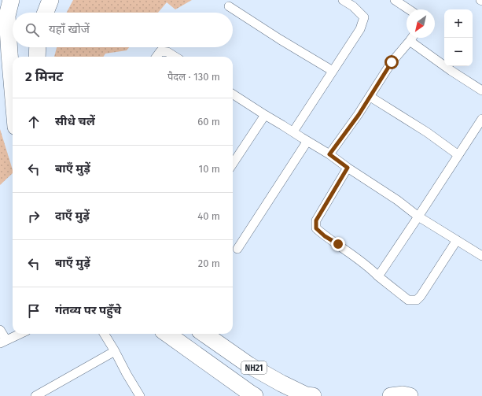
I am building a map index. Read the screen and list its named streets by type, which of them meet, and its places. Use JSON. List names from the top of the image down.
{
  "streets": {
    "highway": ["NH21"]
  },
  "north": "bottom left",
  "page": {
    "map_buttons": ["+", "−"],
    "search": "यहाँ खोजें",
    "heading": ["2 मिनट", "पैदल · 130 m"],
    "list": [
      ["सीधे चलें", "60 m"],
      ["बाएँ मुड़ें", "10 m"],
      ["दाएँ मुड़ें", "40 m"],
      ["बाएँ मुड़ें", "20 m"],
      "गंतव्य पर पहुँचे"
    ]
  }
}
